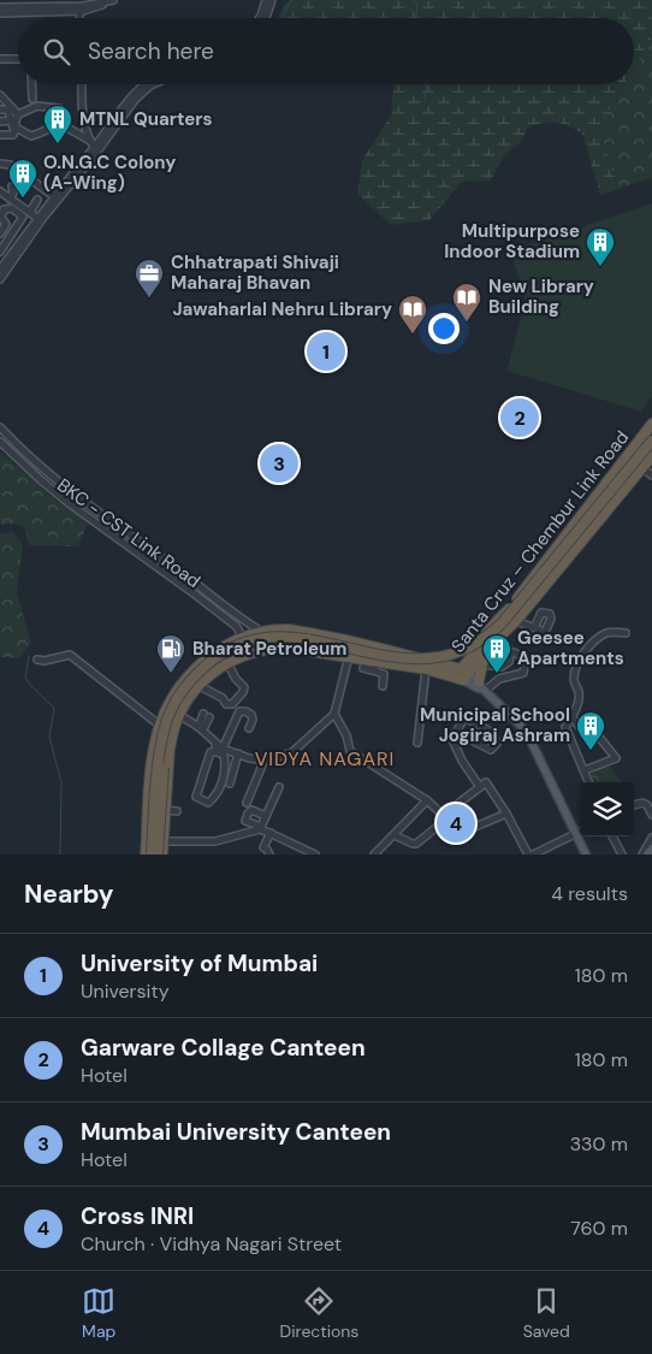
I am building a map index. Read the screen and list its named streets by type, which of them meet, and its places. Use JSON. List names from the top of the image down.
{
  "streets": {
    "highway": ["Santa Cruz – Chembur Link Road"],
    "street": ["BKC - CST Link Road"]
  },
  "crossings": [
    ["BKC - CST Link Road", "Santa Cruz – Chembur Link Road"]
  ],
  "districts": ["VIDYA NAGARI"],
  "places": {
    "building": [
      "MTNL Quarters",
      "O.N.G.C Colony (A-Wing)",
      "Multipurpose Indoor Stadium",
      "Geesee Apartments",
      "Municipal School Jogiraj Ashram"
    ],
    "office": ["Chhatrapati Shivaji Maharaj Bhavan"],
    "library": ["New Library Building", "Jawaharlal Nehru Library"],
    "fuel station": ["Bharat Petroleum"]
  },
  "page": {
    "search": "Search here",
    "pins": [
      "1",
      "2",
      "3",
      "4"
    ],
    "heading": ["Nearby", "4 results"],
    "list": [
      {
        "mark": "1",
        "name": "University of Mumbai",
        "note": "University",
        "value": "180 m"
      },
      {
        "mark": "2",
        "name": "Garware Collage Canteen",
        "note": "Hotel",
        "value": "180 m"
      },
      {
        "mark": "3",
        "name": "Mumbai University Canteen",
        "note": "Hotel",
        "value": "330 m"
      },
      {
        "mark": "4",
        "name": "Cross INRI",
        "note": "Church · Vidhya Nagari Street",
        "value": "760 m"
      }
    ],
    "nav": ["Map", "Directions", "Saved"]
  }
}
